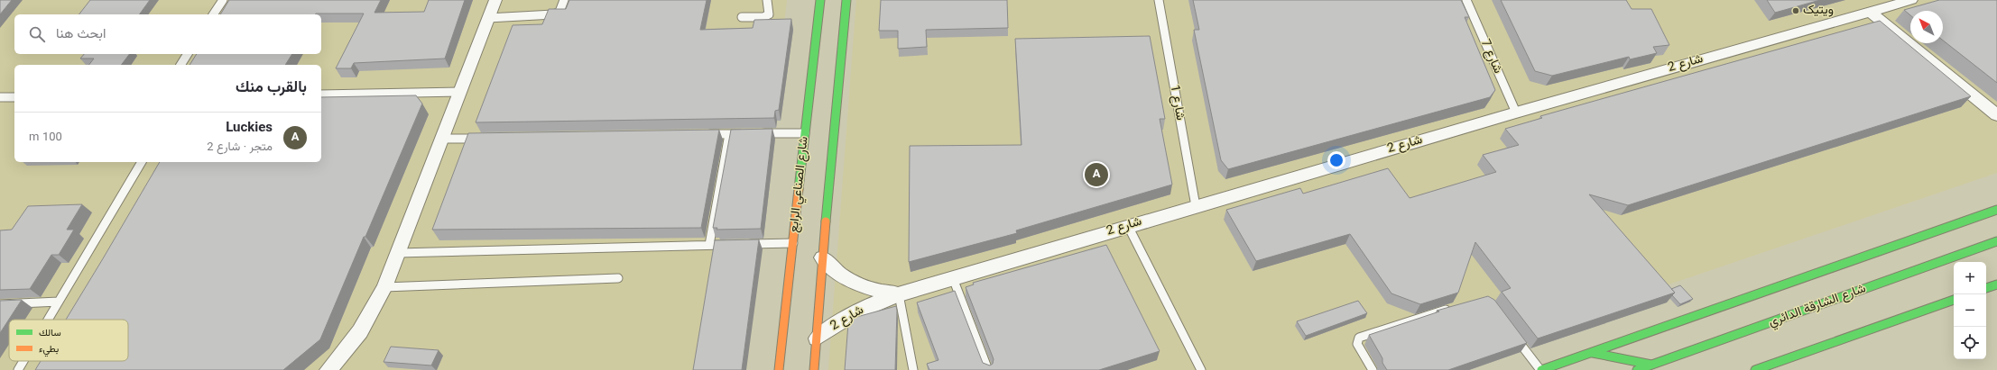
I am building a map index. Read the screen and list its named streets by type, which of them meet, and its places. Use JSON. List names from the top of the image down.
{
  "streets": {
    "main road": ["شارع الصناعي الرابع", "شارع الشارقة الدائري"],
    "street": ["شارع 2"],
    "lane": ["شارع 7", "شارع 1"]
  },
  "crossings": [
    ["شارع 7", "شارع 2"],
    ["شارع 2", "شارع 1"]
  ],
  "places": ["ویتیک"],
  "legend": ["سالك", "بطيء"],
  "north": "top left",
  "page": {
    "search": "ابحث هنا",
    "heading": "بالقرب منك",
    "list": [
      {
        "mark": "A",
        "name": "Luckies",
        "note": "متجر · شارع 2",
        "value": "100 m"
      }
    ],
    "pins": "A",
    "map_buttons": ["+", "−"]
  }
}
